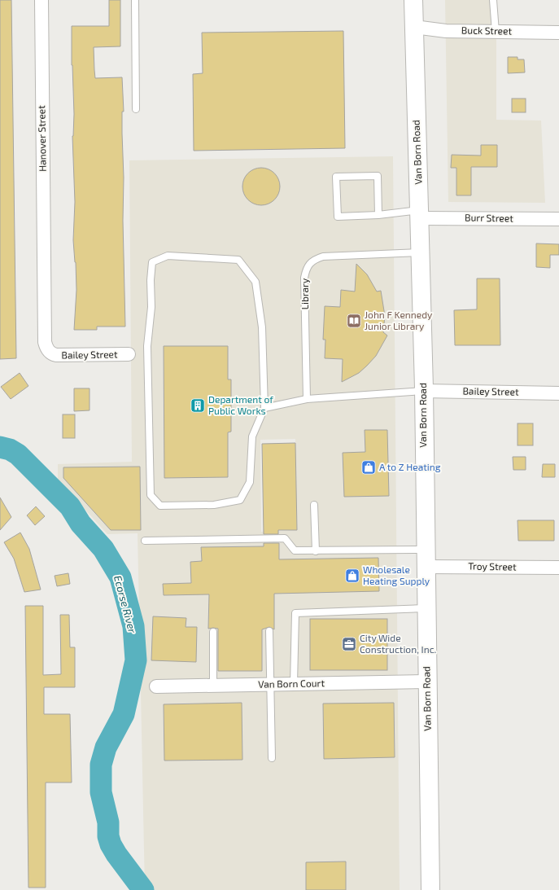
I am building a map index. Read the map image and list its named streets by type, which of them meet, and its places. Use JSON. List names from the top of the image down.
{
  "streets": {
    "main road": ["Van Born Road"],
    "street": [
      "Buck Street",
      "Hanover Street",
      "Burr Street",
      "Bailey Street",
      "Troy Street",
      "Van Born Court"
    ],
    "lane": ["Library"]
  },
  "crossings": [
    ["Buck Street", "Van Born Road"],
    ["Hanover Street", "Bailey Street"],
    ["Van Born Road", "Burr Street"],
    ["Van Born Road", "Library"],
    ["Van Born Road", "Bailey Street"],
    ["Van Born Road", "Troy Street"],
    ["Van Born Road", "Van Born Court"]
  ],
  "water": ["Ecorse River"],
  "places": {
    "library": ["John F Kennedy Junior Library"],
    "building": ["Department of Public Works"],
    "shop": ["A to Z Heating", "Wholesale Heating Supply"],
    "office": ["City Wide Construction, Inc."]
  }
}
